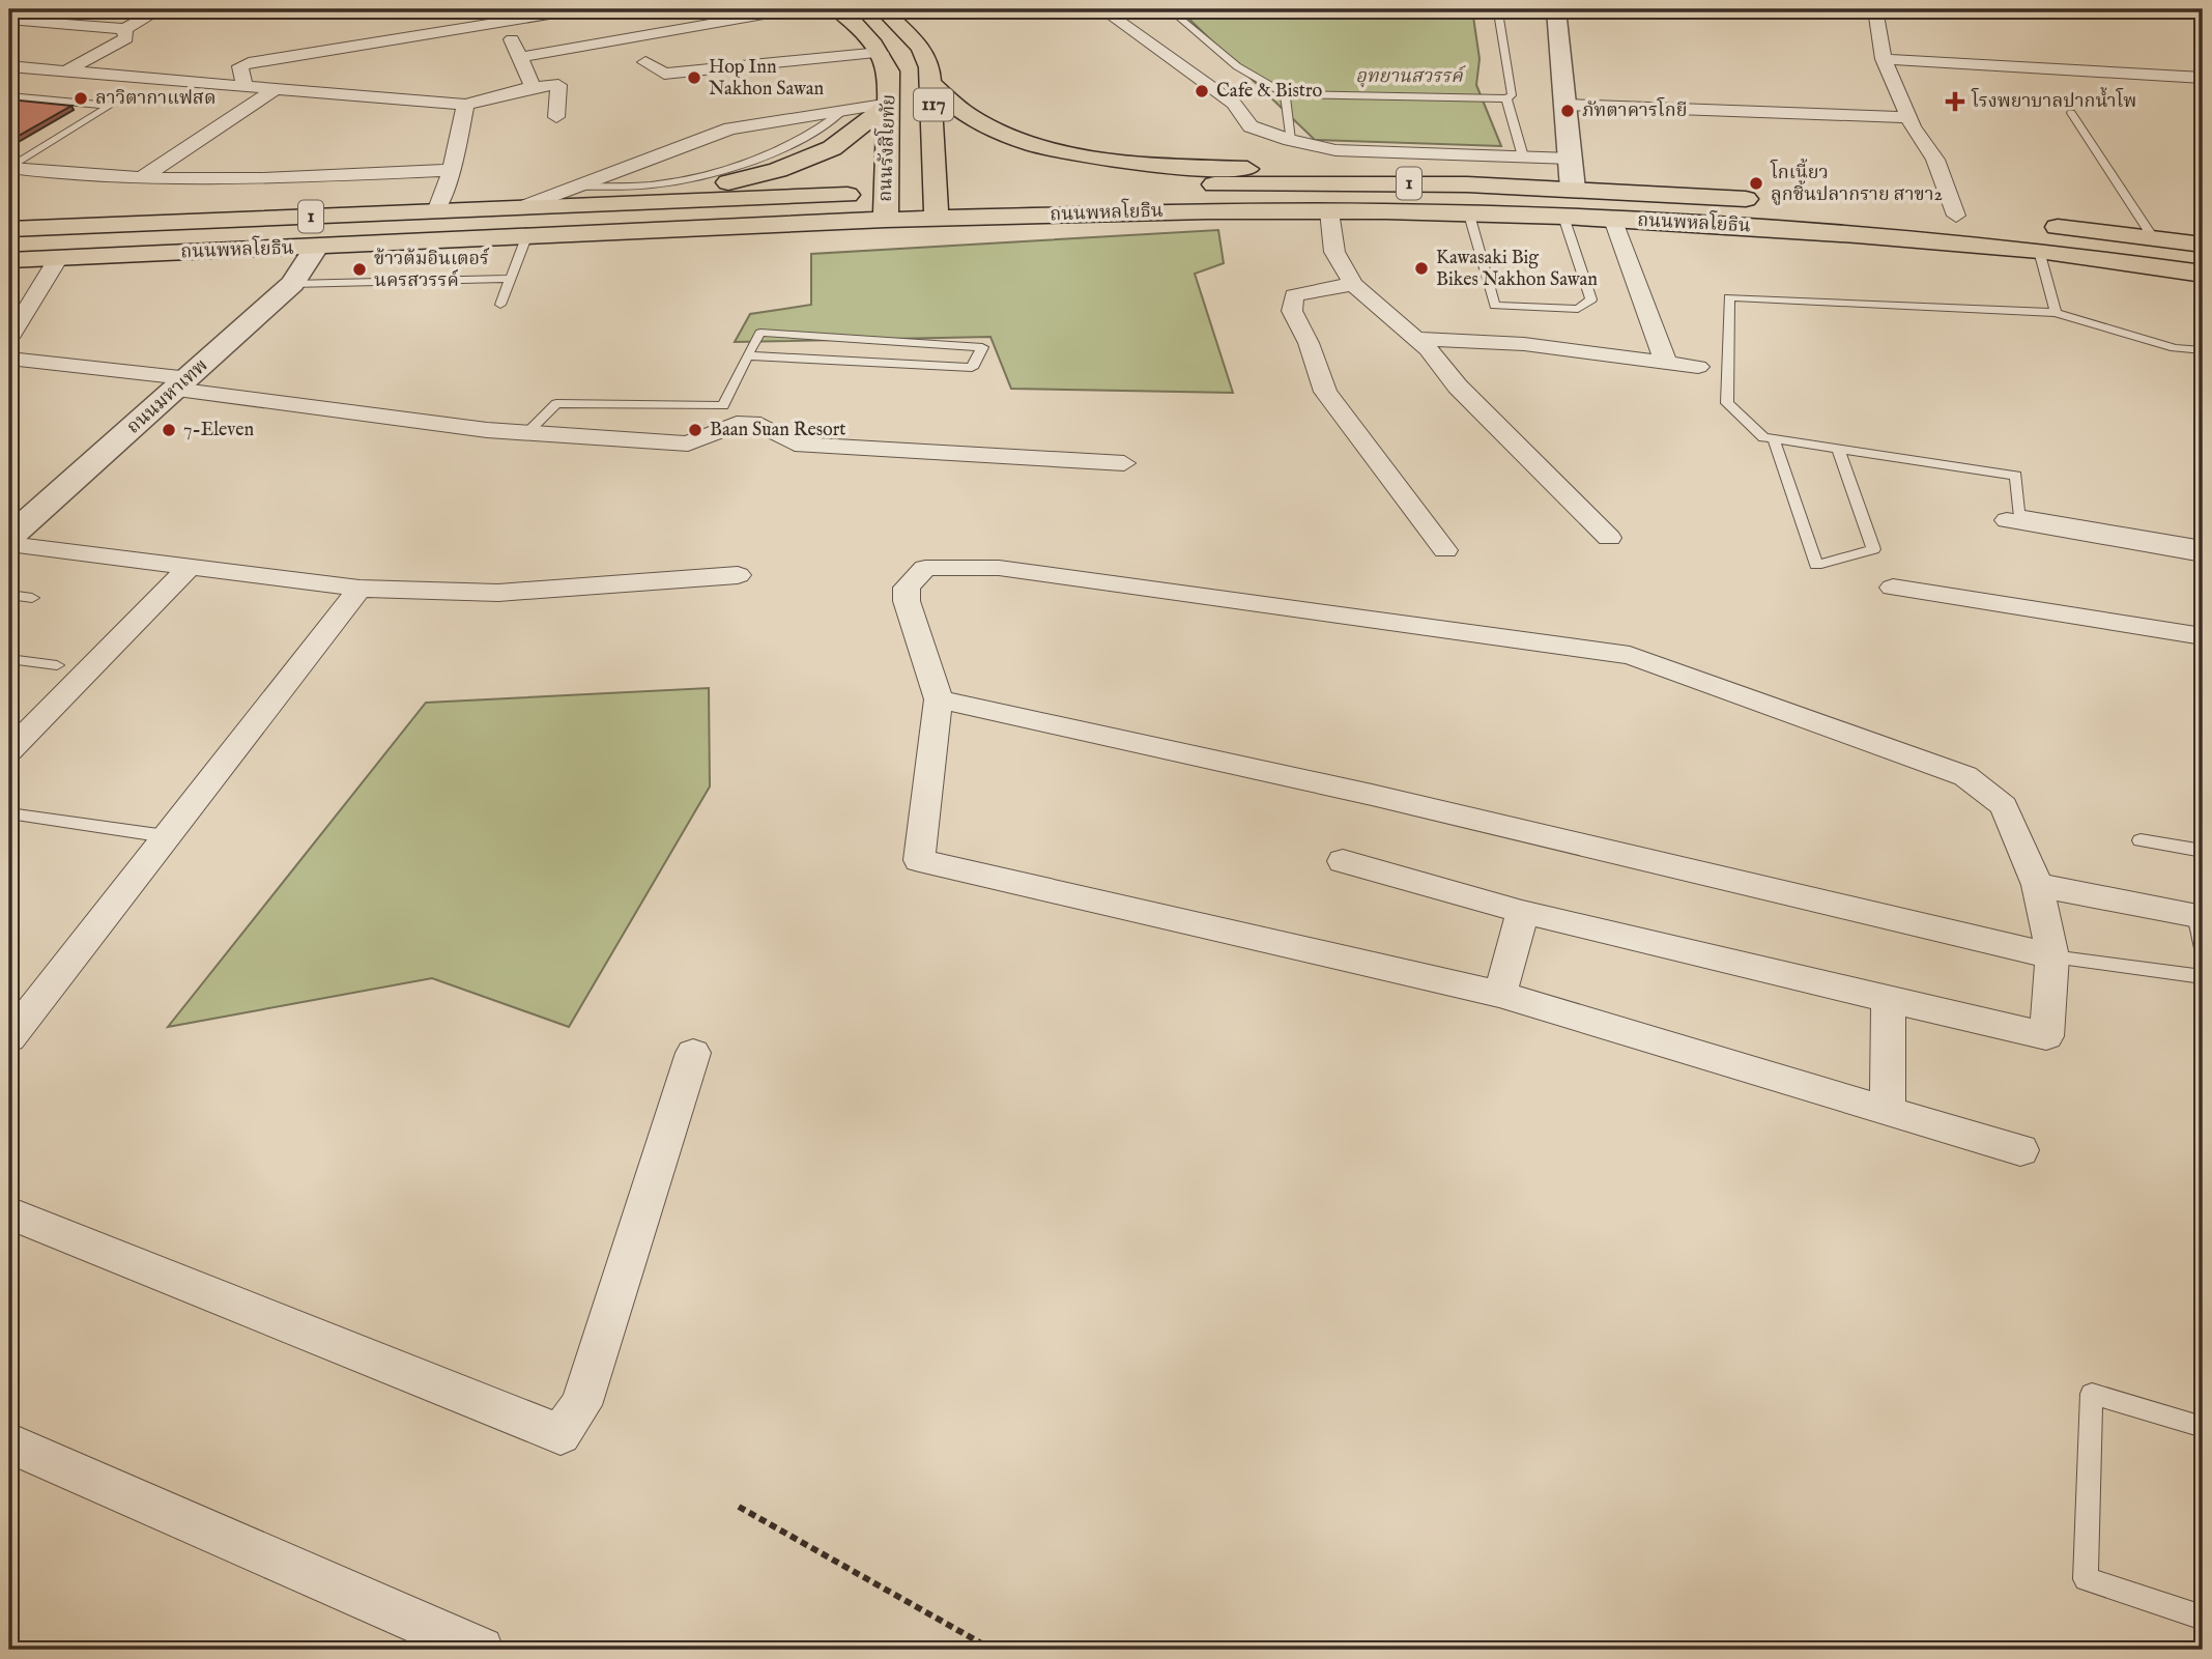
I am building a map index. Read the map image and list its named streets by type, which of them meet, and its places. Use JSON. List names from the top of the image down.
{
  "streets": {
    "main road": [
      "117",
      "ถนนรังสิโยทัย",
      "1",
      "ถนนพหลโยธิน"
    ],
    "street": ["ถนนมหาเทพ"]
  },
  "crossings": [
    ["ถนนรังสิโยทัย", "ถนนพหลโยธิน"],
    ["ถนนพหลโยธิน", "ถนนมหาเทพ"]
  ],
  "parks": ["อุทยานสวรรค์"],
  "places": {
    "other": [
      "Hop Inn Nakhon Sawan",
      "Cafe & Bistro",
      "ลาวิตากาแฟสด",
      "ภัทตาคารโกยี",
      "โกเนี้ยว ลูกชิ้นปลากราย สาขา2",
      "Kawasaki Big Bikes Nakhon Sawan",
      "ข้าวต้มอินเตอร์ นครสวรรค์",
      "7-Eleven",
      "Baan Suan Resort"
    ],
    "health": ["โรงพยาบาลปากน้ำโพ"]
  }
}
